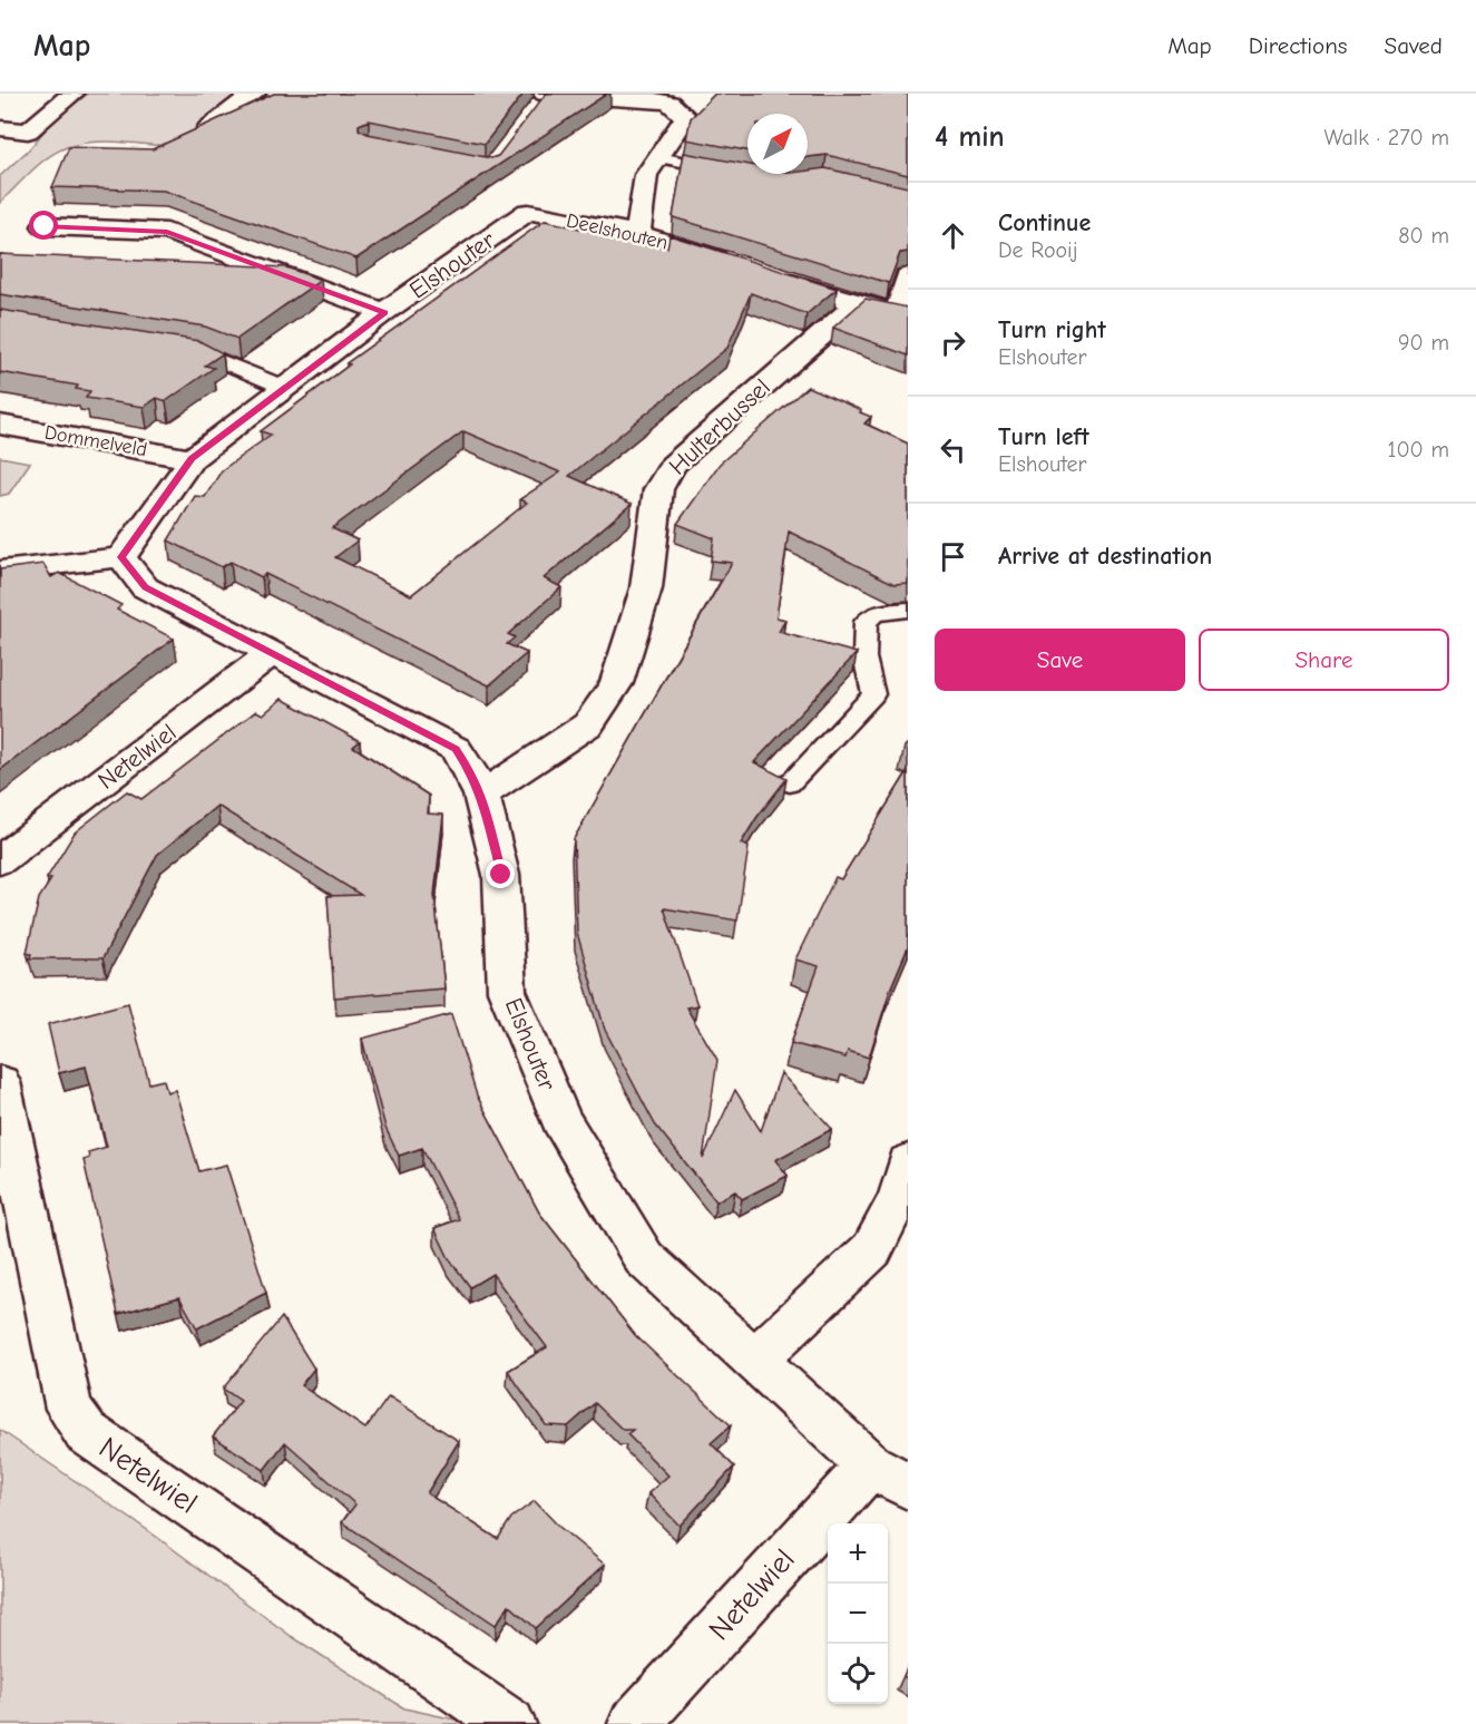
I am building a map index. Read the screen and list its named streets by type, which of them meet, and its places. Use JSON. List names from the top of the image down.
{
  "streets": {
    "street": [
      "Deelshouten",
      "Elshouter",
      "Hulterbussel",
      "Dommelveld",
      "Netelwiel"
    ]
  },
  "crossings": [
    ["Deelshouten", "Elshouter"],
    ["Elshouter", "Hulterbussel"],
    ["Elshouter", "Dommelveld"],
    ["Elshouter", "Netelwiel"]
  ],
  "north": "top right",
  "page": {
    "header": "Map",
    "nav": ["Map", "Directions", "Saved"],
    "heading": ["4 min", "Walk · 270 m"],
    "list": [
      ["Continue", "De Rooij", "80 m"],
      ["Turn right", "Elshouter", "90 m"],
      ["Turn left", "Elshouter", "100 m"],
      "Arrive at destination"
    ],
    "buttons": ["Save", "Share"],
    "map_buttons": ["+", "−"]
  }
}
